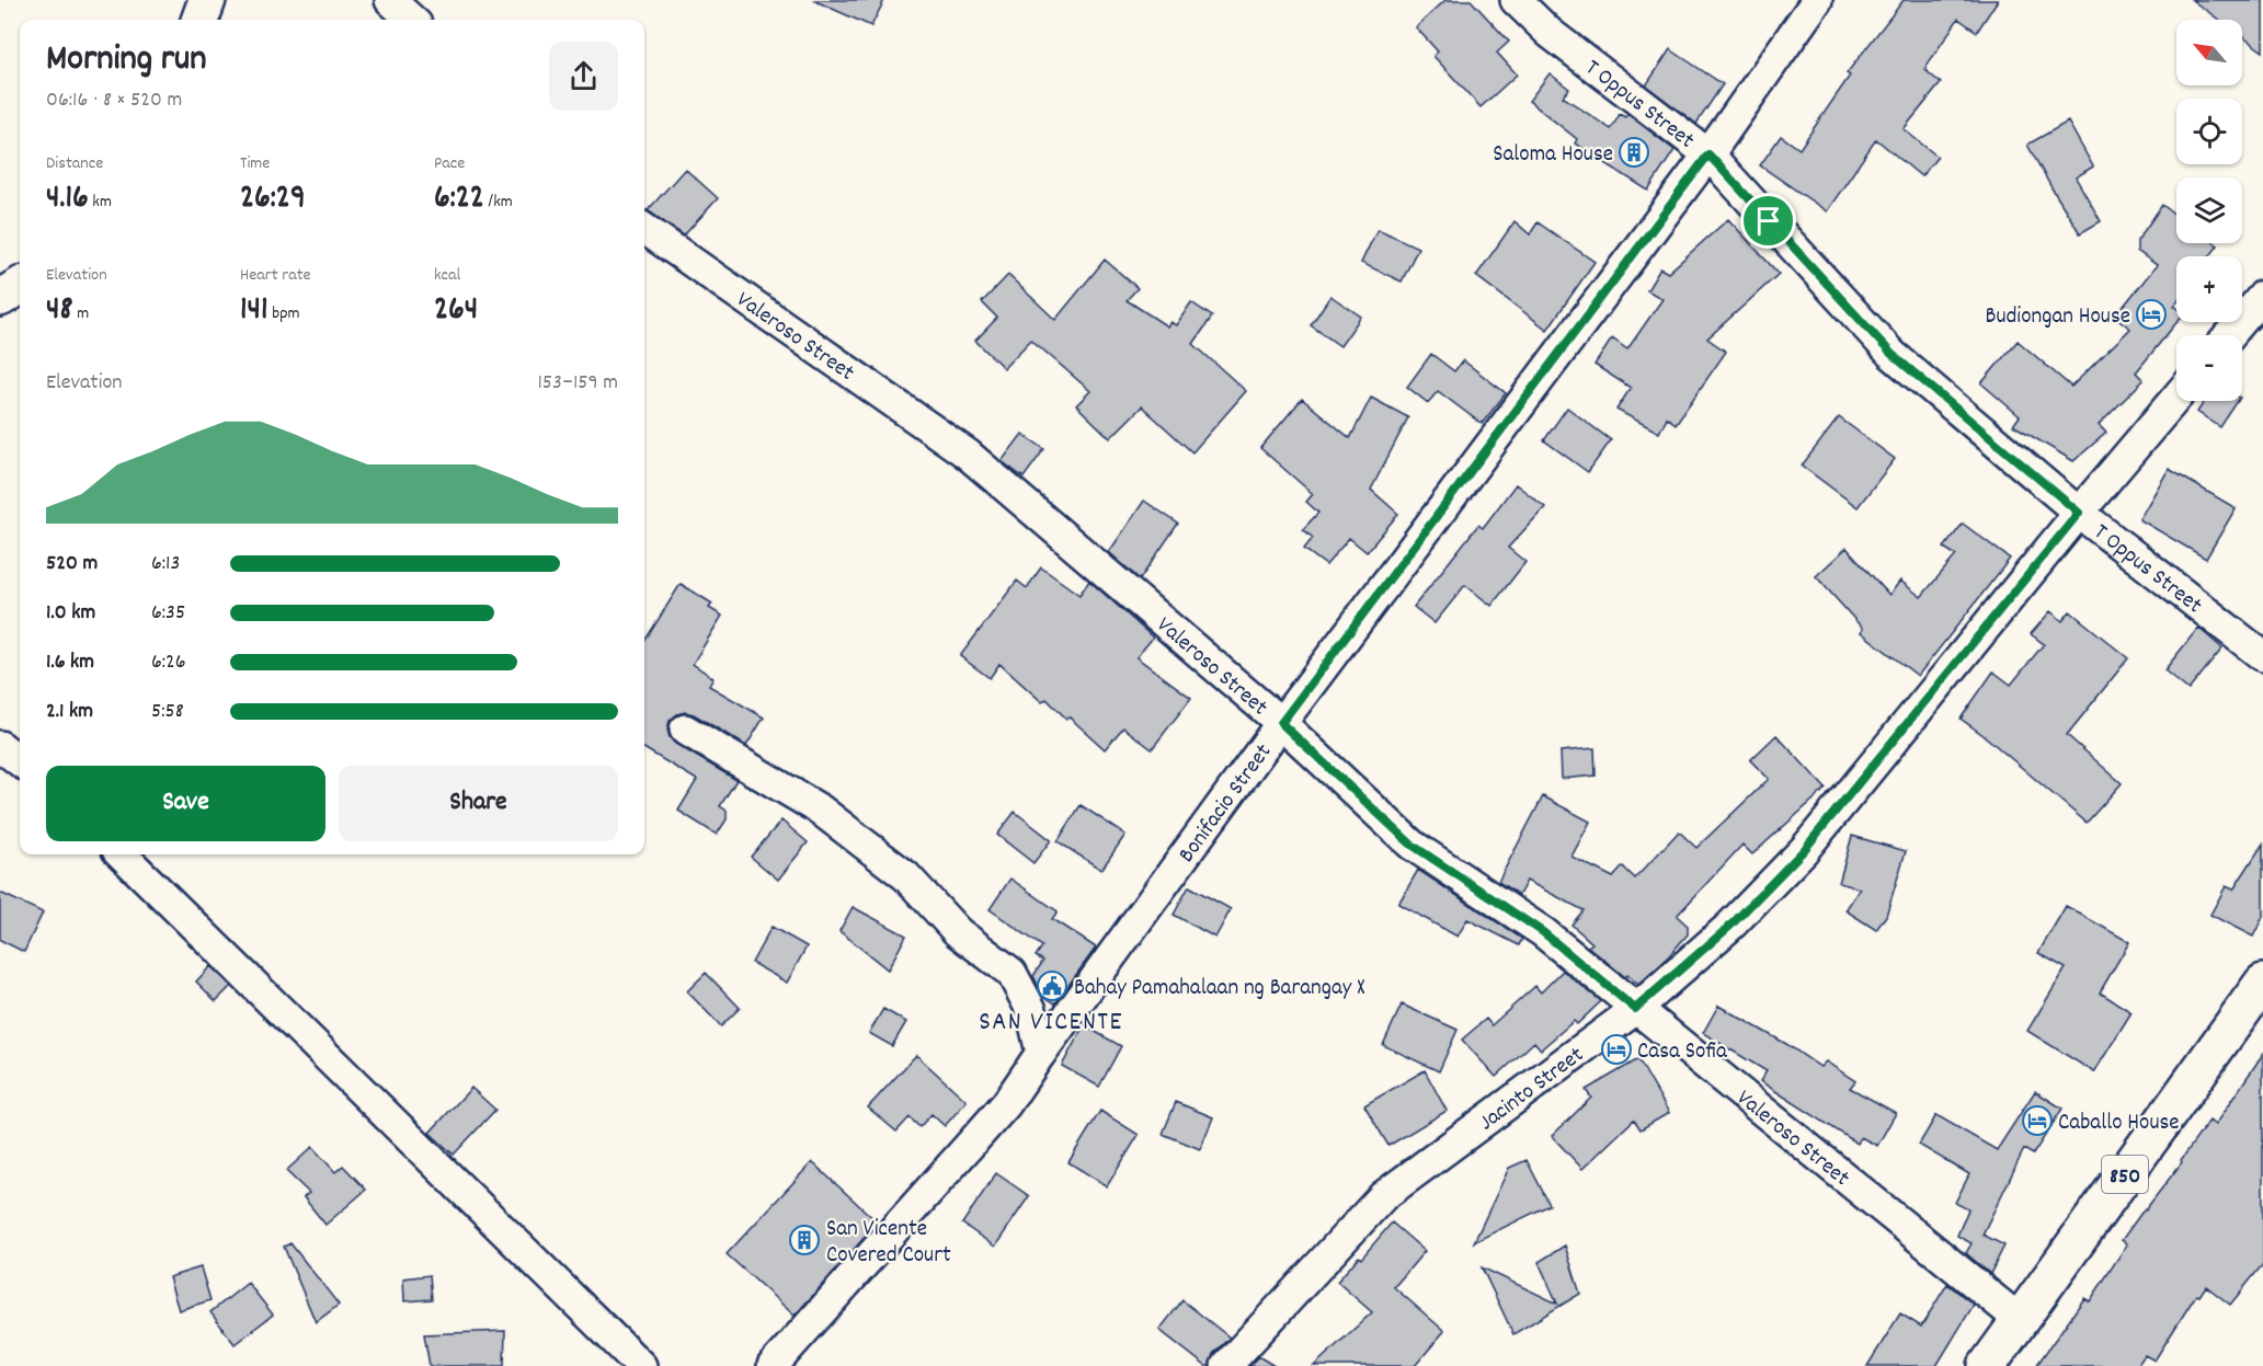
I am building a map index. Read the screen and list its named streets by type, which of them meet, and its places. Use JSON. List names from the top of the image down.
{
  "streets": {
    "main road": ["850"],
    "street": [
      "T Oppus Street",
      "Valeroso Street",
      "Bonifacio Street",
      "Jacinto Street"
    ]
  },
  "crossings": [
    ["T Oppus Street", "Bonifacio Street"],
    ["T Oppus Street", "Jacinto Street"],
    ["Valeroso Street", "Bonifacio Street"],
    ["Valeroso Street", "Jacinto Street"],
    ["Valeroso Street", "850"]
  ],
  "districts": ["SAN VICENTE"],
  "places": {
    "building": ["Saloma House", "San Vicente Covered Court"],
    "hotel": ["Budiongan House", "Casa Sofia", "Caballo House"],
    "public building": ["Bahay Pamahalaan ng Barangay X"]
  },
  "north": "top left",
  "page": {
    "map_buttons": ["+", "−"],
    "heading": ["Morning run", "06:16 · 8 × 520 m"],
    "stats": [
      ["Distance", "4.16 km"],
      ["Time", "26:29"],
      ["Pace", "6:22 /km"],
      ["Elevation", "48 m"],
      ["Heart rate", "141 bpm"],
      ["kcal", "264"]
    ],
    "chart": ["Elevation", "153–159 m"],
    "list": [
      {
        "name": "520 m",
        "note": "6:13"
      },
      {
        "name": "1.0 km",
        "note": "6:35"
      },
      {
        "name": "1.6 km",
        "note": "6:26"
      },
      {
        "name": "2.1 km",
        "note": "5:58"
      }
    ],
    "buttons": ["Save", "Share"]
  }
}
